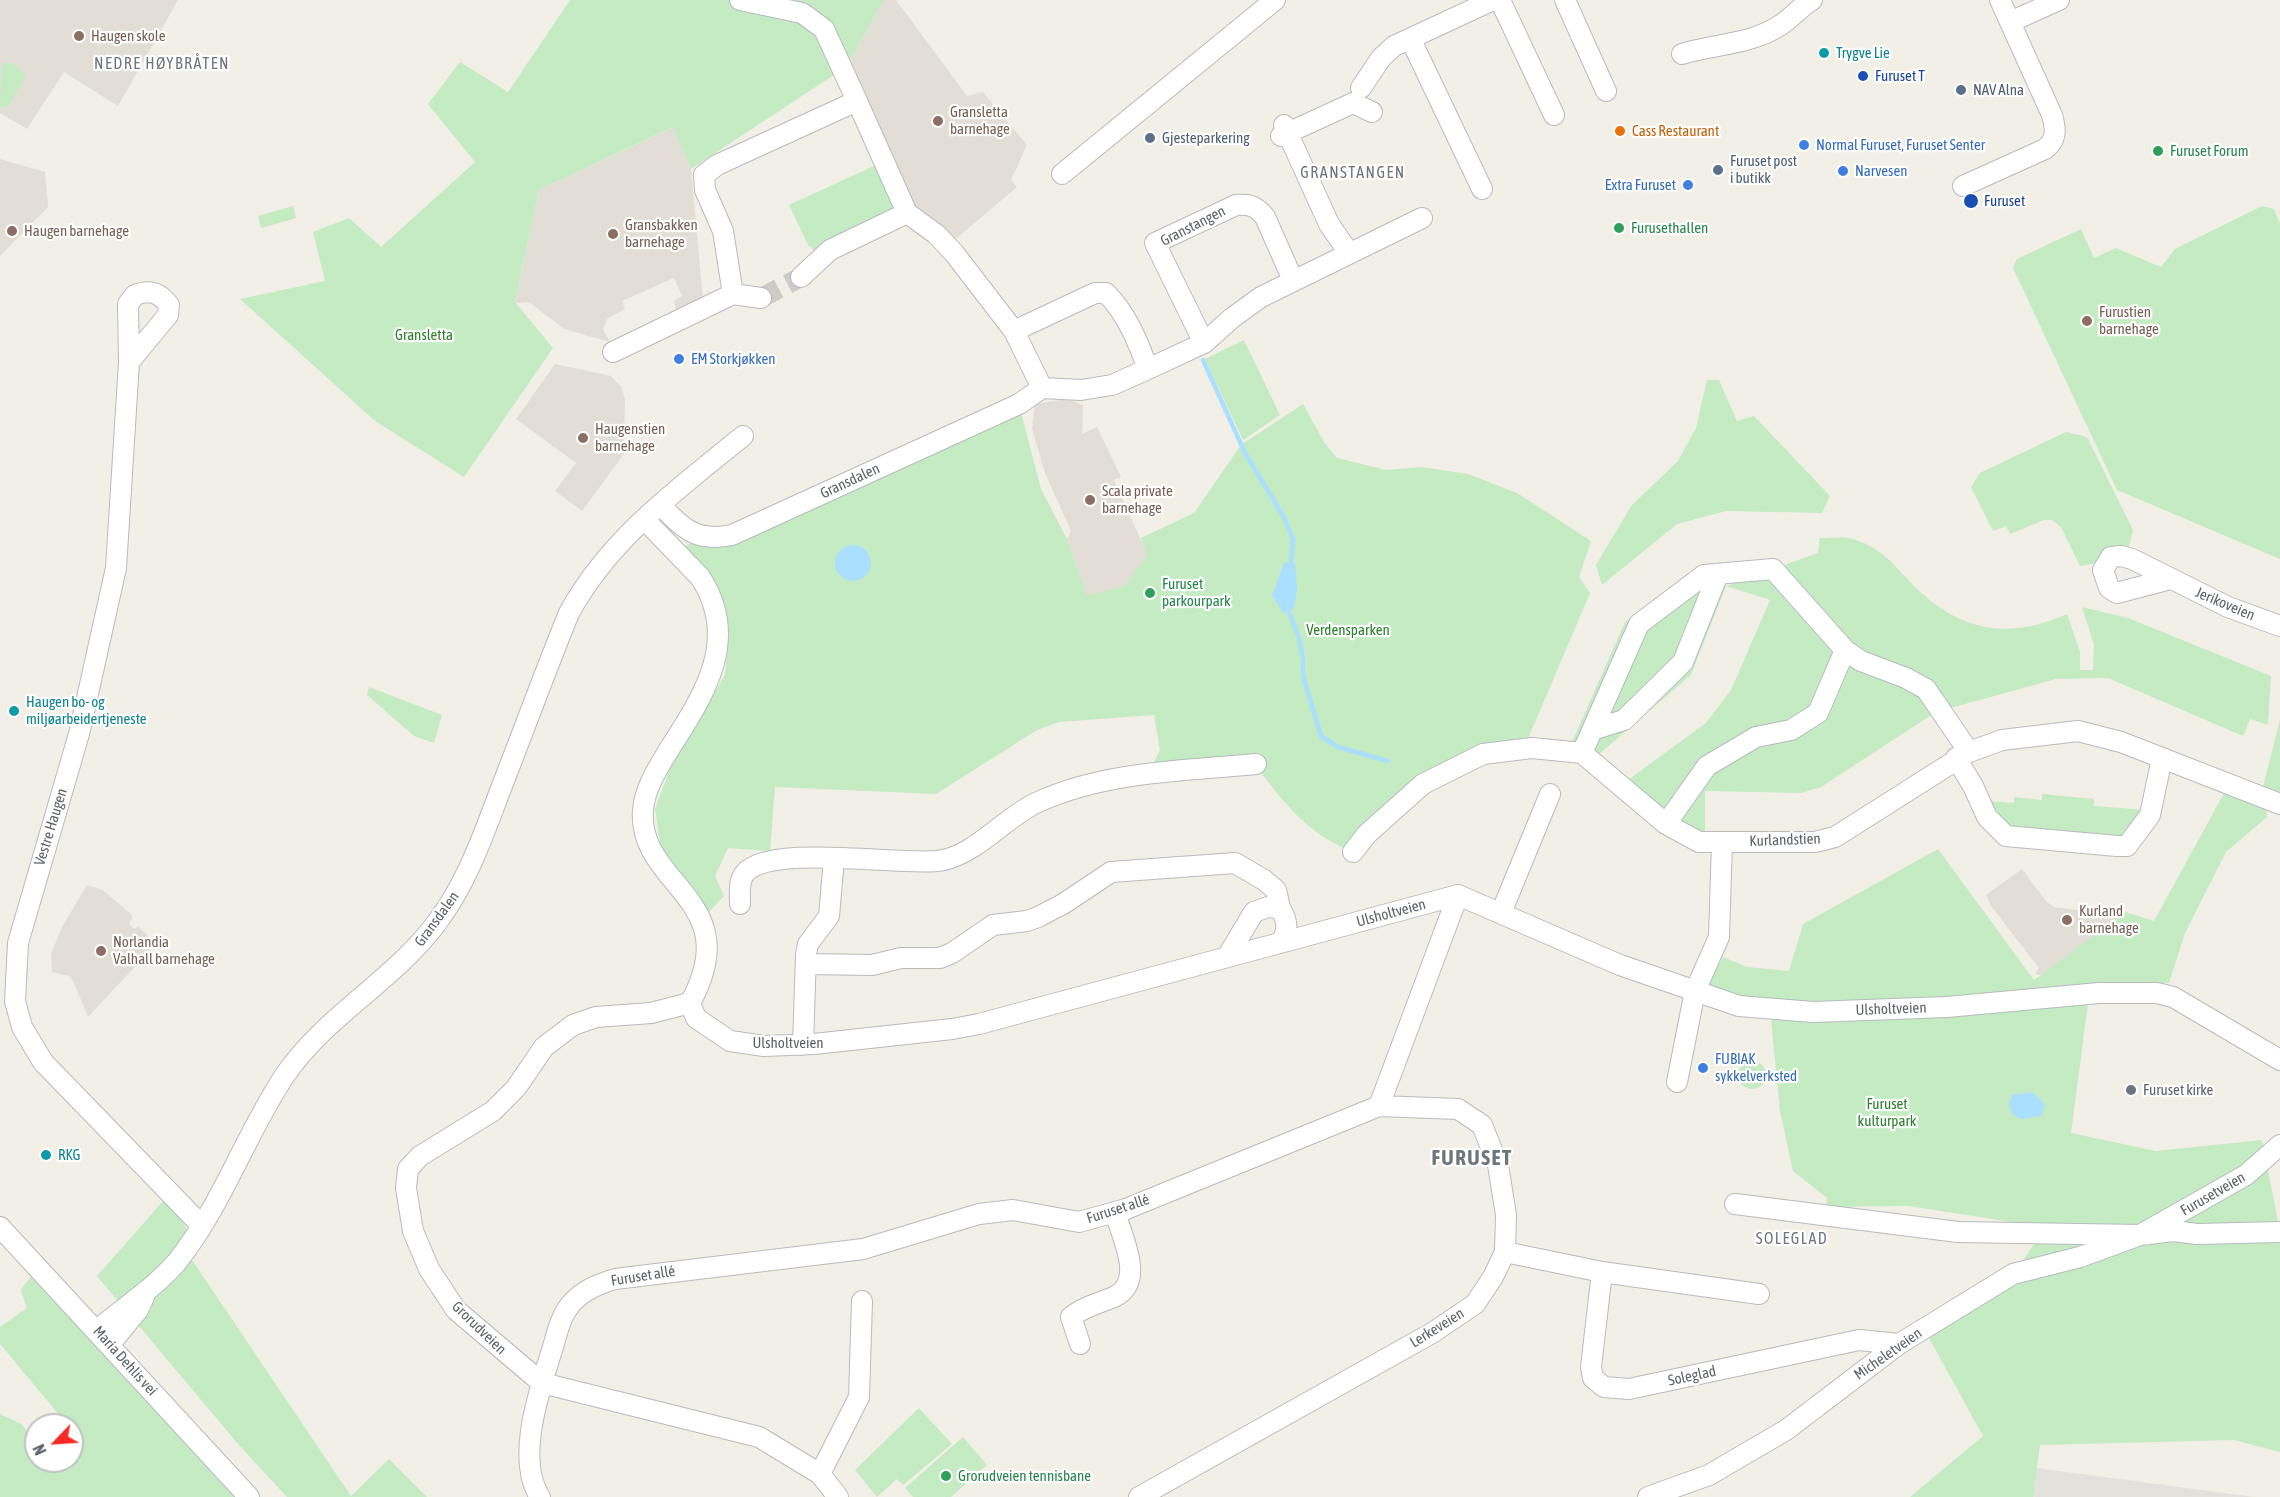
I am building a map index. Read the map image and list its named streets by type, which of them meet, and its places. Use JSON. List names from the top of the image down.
{
  "streets": {
    "street": [
      "Granstangen",
      "Gransdalen",
      "Jerikoveien",
      "Vestre Haugen",
      "Kurlandstien",
      "Ulsholtveien",
      "Furusetveien",
      "Furuset allé",
      "Grorudveien",
      "Lerkeveien",
      "Micheletveien",
      "Maria Dehlis vei",
      "Soleglad"
    ]
  },
  "crossings": [
    ["Gransdalen", "Vestre Haugen"],
    ["Gransdalen", "Maria Dehlis vei"],
    ["Ulsholtveien", "Grorudveien"],
    ["Furusetveien", "Micheletveien"],
    ["Furuset allé", "Grorudveien"],
    ["Furuset allé", "Lerkeveien"],
    ["Micheletveien", "Soleglad"]
  ],
  "districts": [
    "NEDRE HØYBRÅTEN",
    "GRANSTANGEN",
    "FURUSET",
    "SOLEGLAD"
  ],
  "parks": ["Gransletta", "Verdensparken", "Furuset kulturpark"],
  "places": [
    "Haugen skole",
    "Trygve Lie",
    "Furuset T",
    "NAV Alna",
    "Gransletta barnehage",
    "Cass Restaurant",
    "Gjesteparkering",
    "Normal Furuset, Furuset Senter",
    "Furuset Forum",
    "Furuset post i butikk",
    "Narvesen",
    "Extra Furuset",
    "Furuset",
    "Furusethallen",
    "Haugen barnehage",
    "Gransbakken barnehage",
    "Furustien barnehage",
    "EM Storkjøkken",
    "Haugenstien barnehage",
    "Scala private barnehage",
    "Furuset parkourpark",
    "Haugen bo- og miljøarbeidertjeneste",
    "Kurland barnehage",
    "Norlandia Valhall barnehage",
    "FUBIAK sykkelverksted",
    "Furuset kirke",
    "RKG",
    "Grorudveien tennisbane"
  ],
  "north": "bottom left"
}
